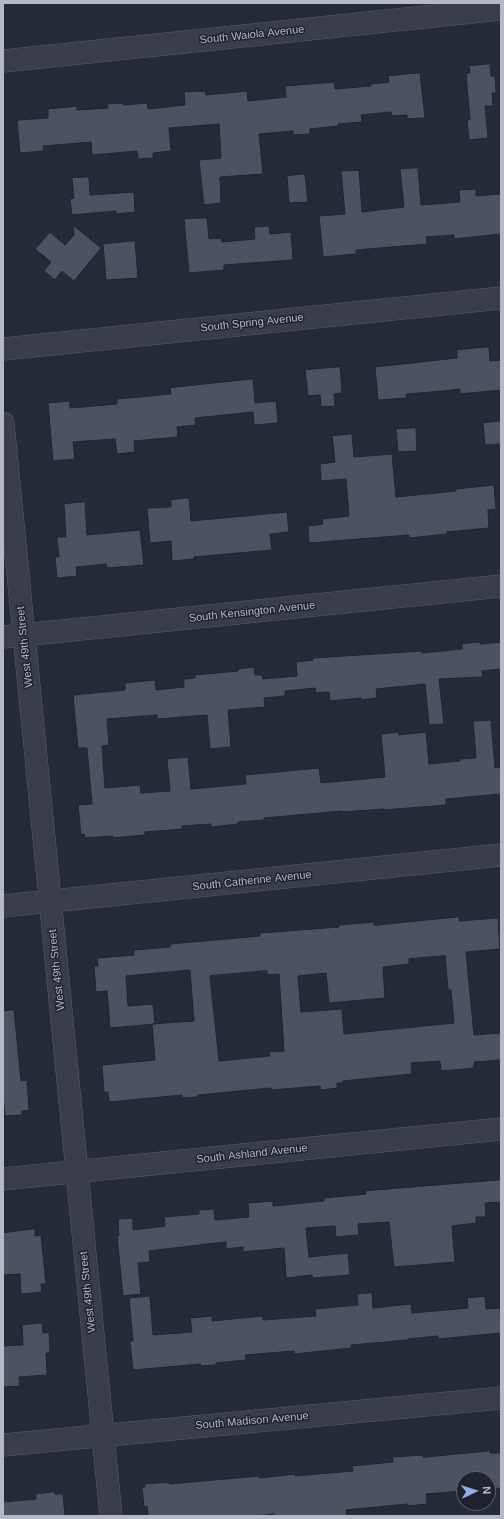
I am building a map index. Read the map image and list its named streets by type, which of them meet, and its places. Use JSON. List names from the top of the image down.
{
  "streets": {
    "street": [
      "South Waiola Avenue",
      "South Spring Avenue",
      "South Kensington Avenue",
      "West 49th Street",
      "South Catherine Avenue",
      "South Ashland Avenue",
      "South Madison Avenue"
    ]
  },
  "crossings": [
    ["South Kensington Avenue", "West 49th Street"],
    ["West 49th Street", "South Catherine Avenue"],
    ["West 49th Street", "South Ashland Avenue"],
    ["West 49th Street", "South Madison Avenue"]
  ],
  "north": "right"
}
